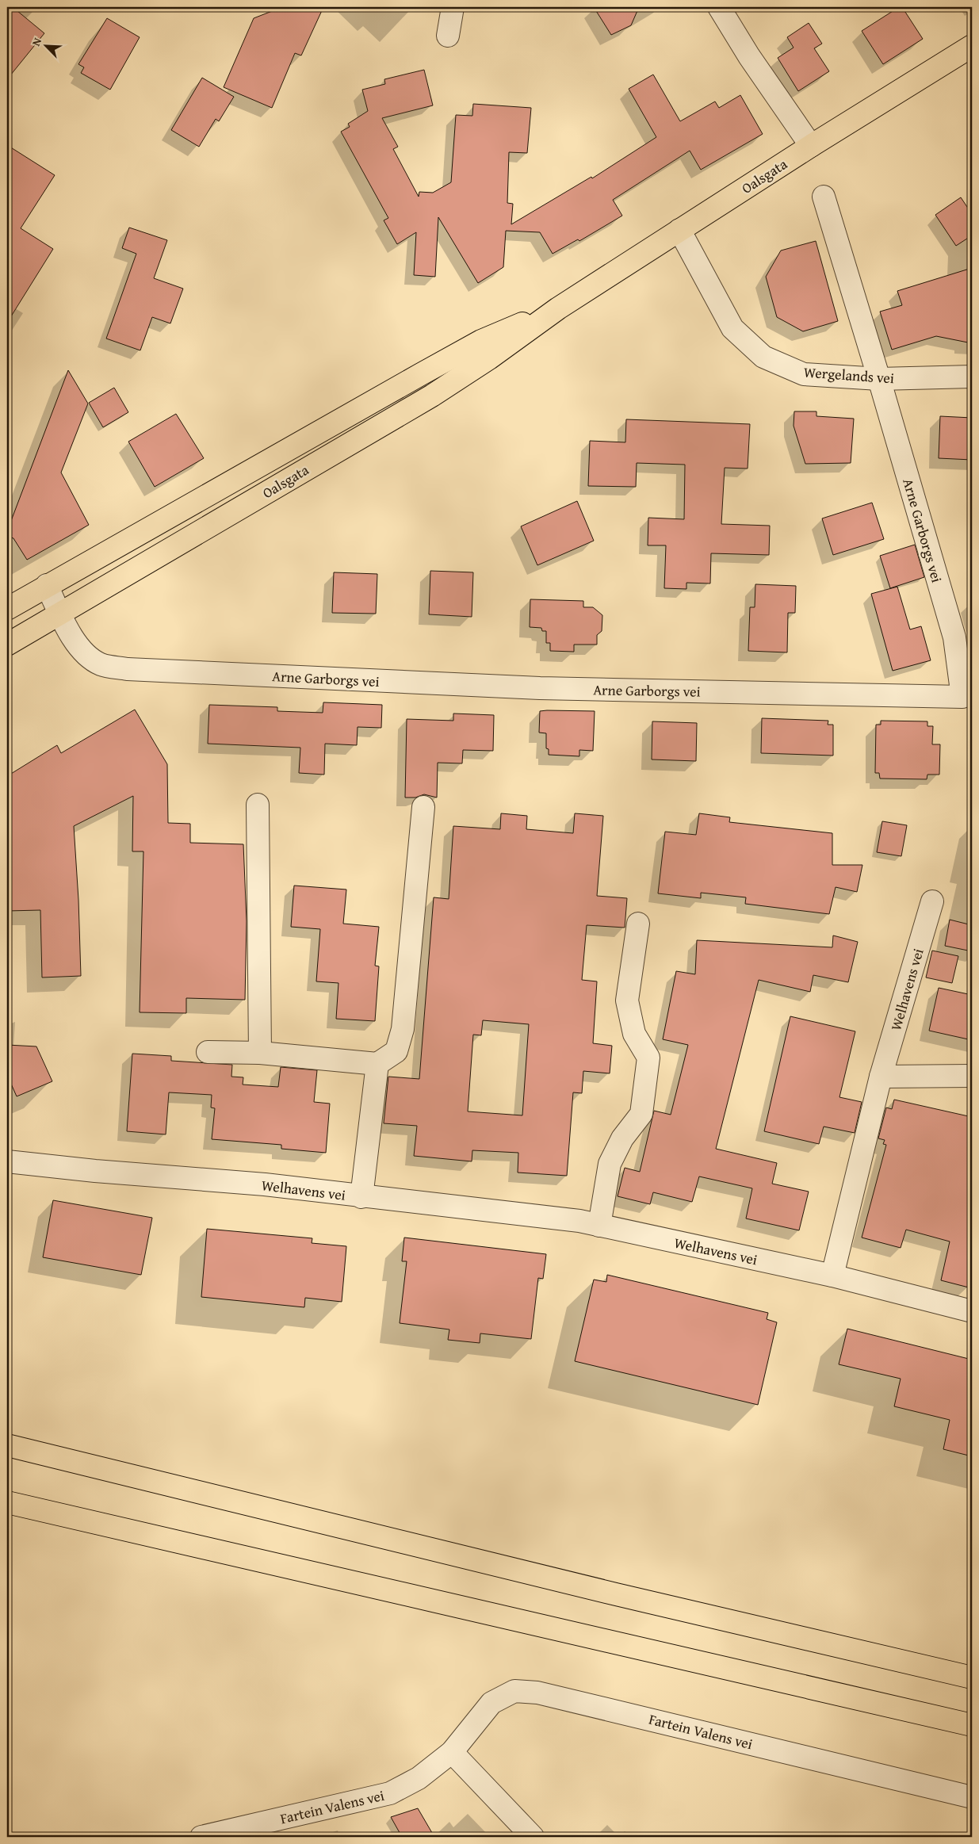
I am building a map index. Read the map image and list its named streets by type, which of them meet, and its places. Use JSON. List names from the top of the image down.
{
  "streets": {
    "main road": ["Oalsgata"],
    "street": [
      "Wergelands vei",
      "Arne Garborgs vei",
      "Welhavens vei",
      "Fartein Valens vei"
    ]
  },
  "crossings": [
    ["Oalsgata", "Wergelands vei"],
    ["Oalsgata", "Arne Garborgs vei"],
    ["Wergelands vei", "Arne Garborgs vei"]
  ],
  "north": "top left"
}
